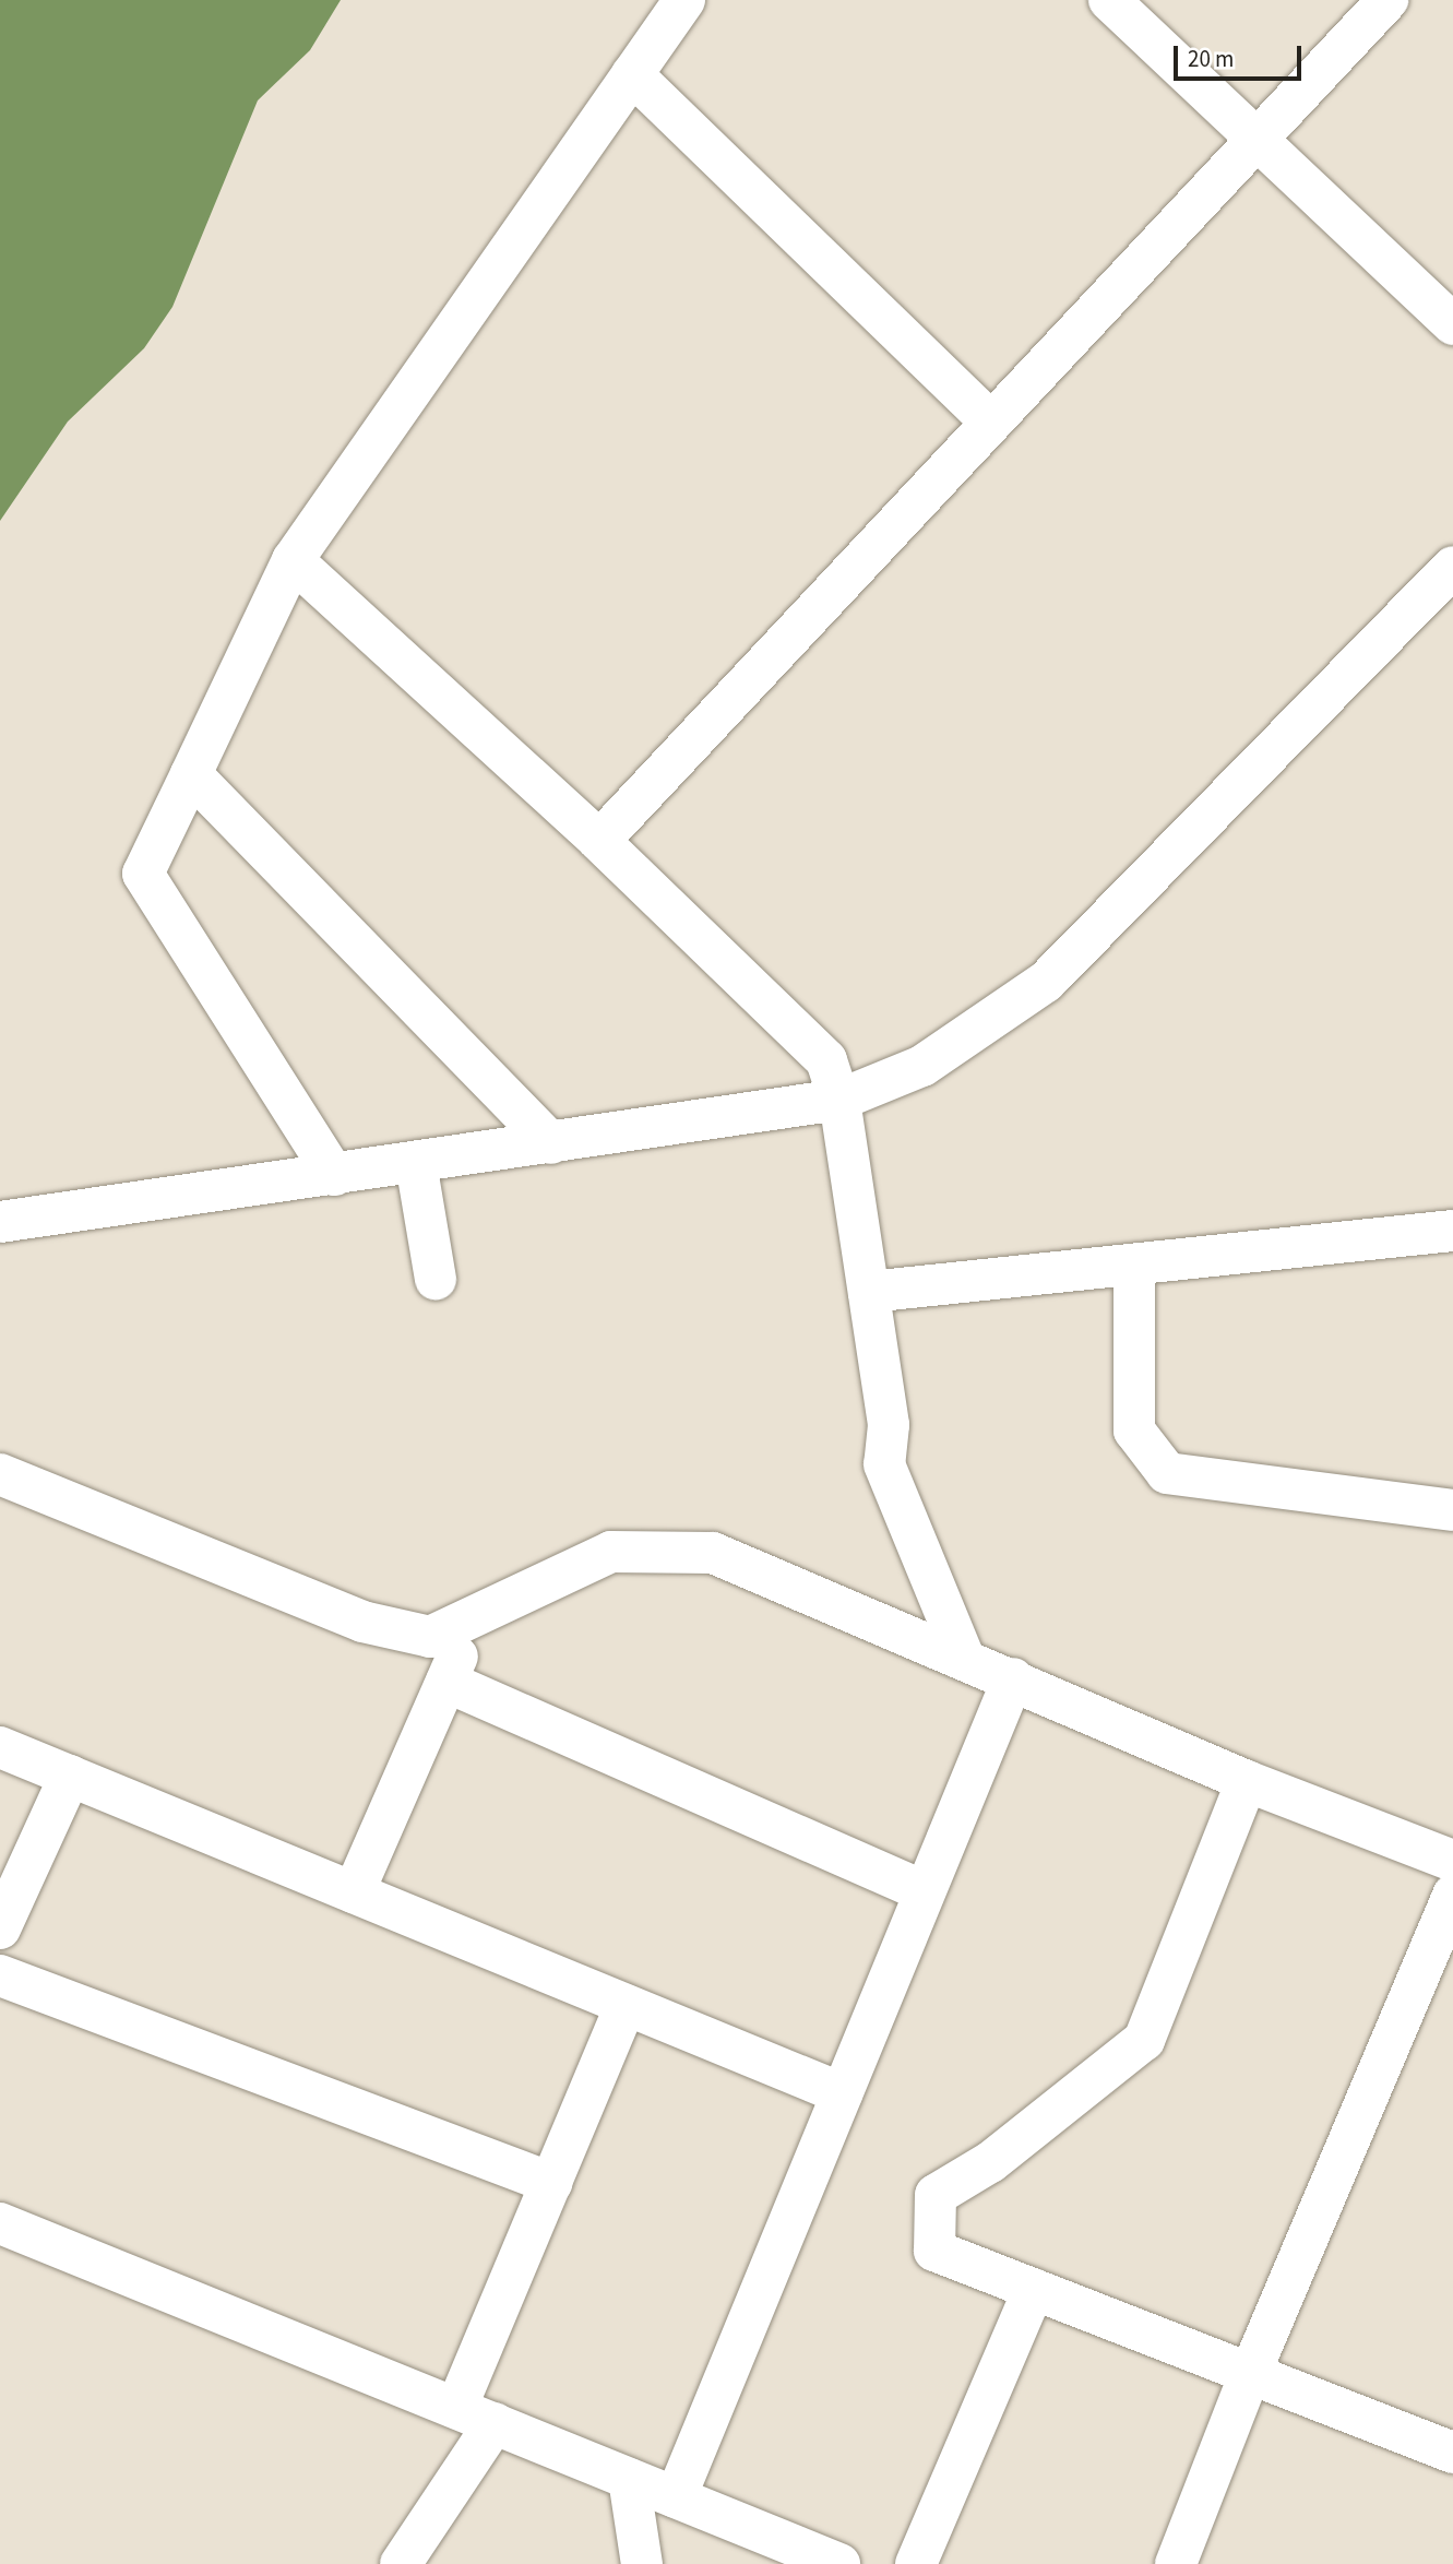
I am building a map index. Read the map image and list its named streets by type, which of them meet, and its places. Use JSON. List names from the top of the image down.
{
  "scale_bar": "20 m"
}
